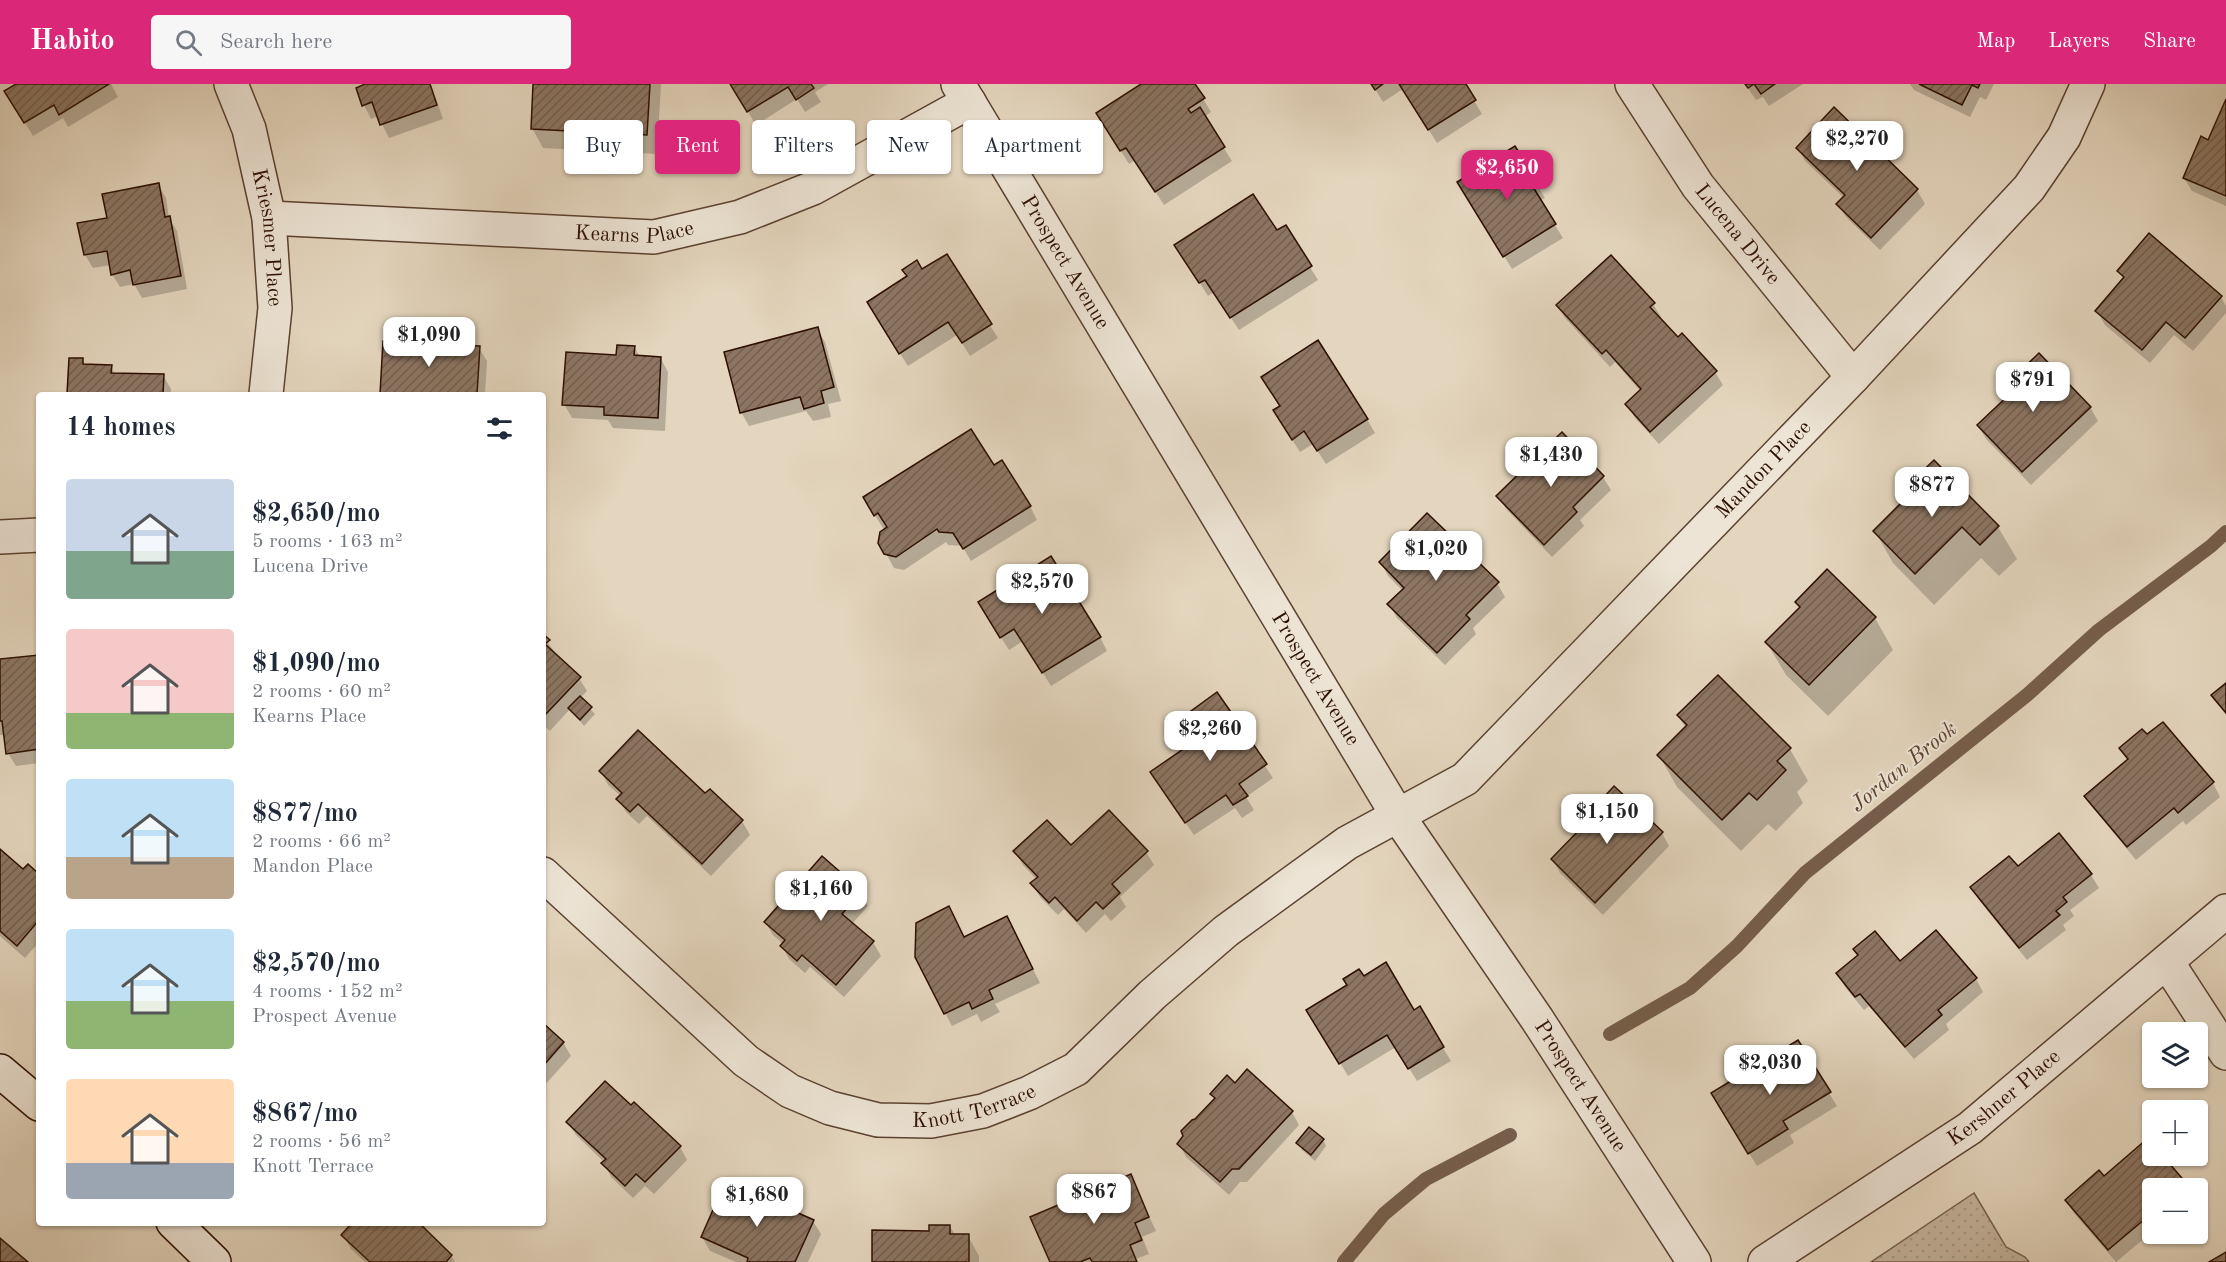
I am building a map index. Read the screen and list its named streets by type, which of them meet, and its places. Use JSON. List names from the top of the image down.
{
  "streets": {
    "street": [
      "Kearns Place",
      "Lucena Drive",
      "Kriesmer Place",
      "Prospect Avenue",
      "Mandon Place",
      "Kershner Place",
      "Knott Terrace"
    ]
  },
  "crossings": [
    ["Kearns Place", "Kriesmer Place"],
    ["Kearns Place", "Prospect Avenue"],
    ["Lucena Drive", "Mandon Place"],
    ["Prospect Avenue", "Mandon Place"],
    ["Prospect Avenue", "Knott Terrace"],
    ["Mandon Place", "Knott Terrace"]
  ],
  "water": ["Jordan Brook"],
  "page": {
    "header": "Habito",
    "search": "Search here",
    "nav": ["Map", "Layers", "Share"],
    "chip": [
      "Buy",
      "Rent",
      "Filters",
      "New",
      "Apartment"
    ],
    "price": [
      "$2,270",
      "$2,650",
      "$1,090",
      "$791",
      "$1,430",
      "$877",
      "$1,020",
      "$2,570",
      "$2,260",
      "$1,150",
      "$1,160",
      "$2,030",
      "$867",
      "$1,680"
    ],
    "heading": "14 homes",
    "list": [
      {
        "name": "$2,650/mo",
        "note": "5 rooms · 163 m² · Lucena Drive"
      },
      {
        "name": "$1,090/mo",
        "note": "2 rooms · 60 m² · Kearns Place"
      },
      {
        "name": "$877/mo",
        "note": "2 rooms · 66 m² · Mandon Place"
      },
      {
        "name": "$2,570/mo",
        "note": "4 rooms · 152 m² · Prospect Avenue"
      },
      {
        "name": "$867/mo",
        "note": "2 rooms · 56 m² · Knott Terrace"
      }
    ],
    "map_buttons": ["+", "−"]
  }
}
